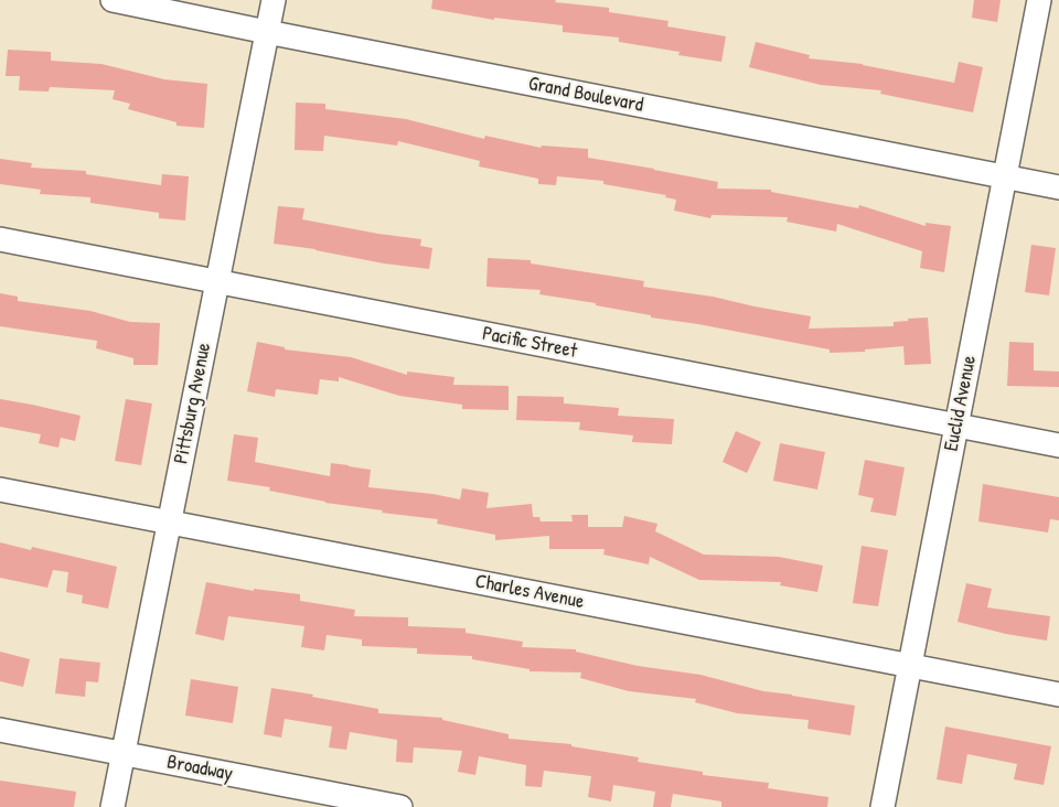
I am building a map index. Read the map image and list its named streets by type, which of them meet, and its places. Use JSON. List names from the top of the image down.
{
  "streets": {
    "street": [
      "Grand Boulevard",
      "Pacific Street",
      "Pittsburg Avenue",
      "Euclid Avenue",
      "Charles Avenue",
      "Broadway"
    ]
  },
  "crossings": [
    ["Grand Boulevard", "Pittsburg Avenue"],
    ["Grand Boulevard", "Euclid Avenue"],
    ["Pacific Street", "Pittsburg Avenue"],
    ["Pacific Street", "Euclid Avenue"],
    ["Pittsburg Avenue", "Charles Avenue"],
    ["Pittsburg Avenue", "Broadway"],
    ["Euclid Avenue", "Charles Avenue"]
  ]
}
